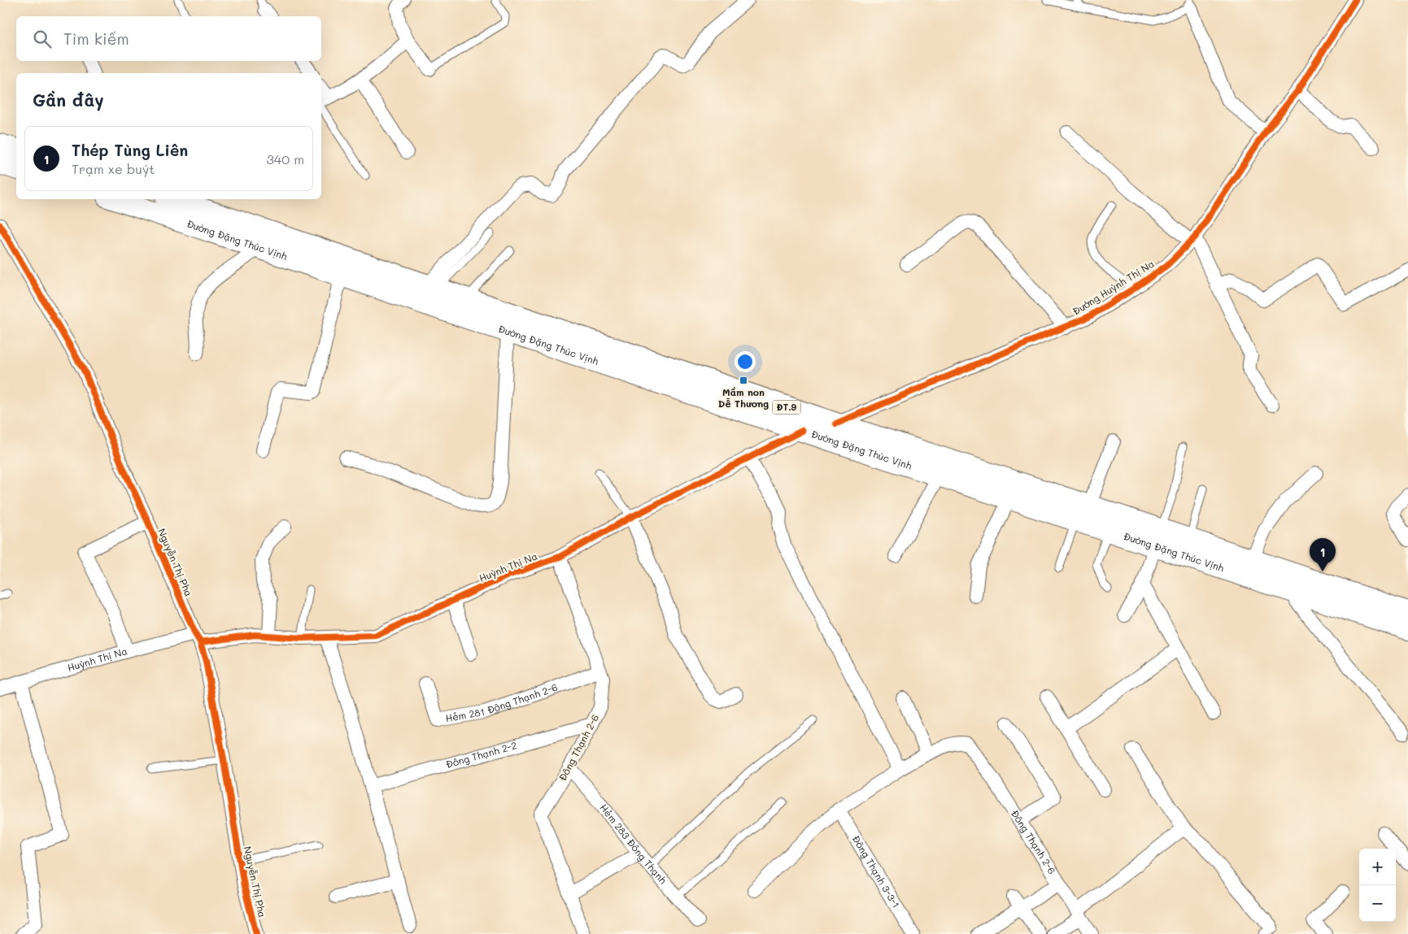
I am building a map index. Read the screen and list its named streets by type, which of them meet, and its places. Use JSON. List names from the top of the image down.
{
  "streets": {
    "main road": ["Đường Đặng Thúc Vịnh", "ĐT.9"],
    "street": [
      "Đường Huỳnh Thị Na",
      "Nguyễn Thị Pha",
      "Huỳnh Thị Na",
      "Hẻm 281 Đông Thạnh 2-6",
      "Đông Thạnh 2-6",
      "Đông Thạnh 2-2",
      "Hẻm 283 Đông Thạnh",
      "Đông Thạnh 3-3-1"
    ]
  },
  "crossings": [
    ["Đường Đặng Thúc Vịnh", "Đường Huỳnh Thị Na"],
    ["Đường Đặng Thúc Vịnh", "Huỳnh Thị Na"],
    ["Nguyễn Thị Pha", "Huỳnh Thị Na"],
    ["Huỳnh Thị Na", "Đông Thạnh 2-6"],
    ["Hẻm 281 Đông Thạnh 2-6", "Đông Thạnh 2-6"],
    ["Đông Thạnh 2-6", "Đông Thạnh 2-2"],
    ["Đông Thạnh 2-6", "Hẻm 283 Đông Thạnh"]
  ],
  "places": {
    "transit": ["Mầm non Dễ Thương"]
  },
  "page": {
    "search": "Tìm kiếm",
    "heading": "Gần đây",
    "list": [
      {
        "mark": "1",
        "name": "Thép Tùng Liên",
        "note": "Trạm xe buýt",
        "value": "340 m"
      }
    ],
    "pins": "1",
    "map_buttons": ["+", "−"]
  }
}
